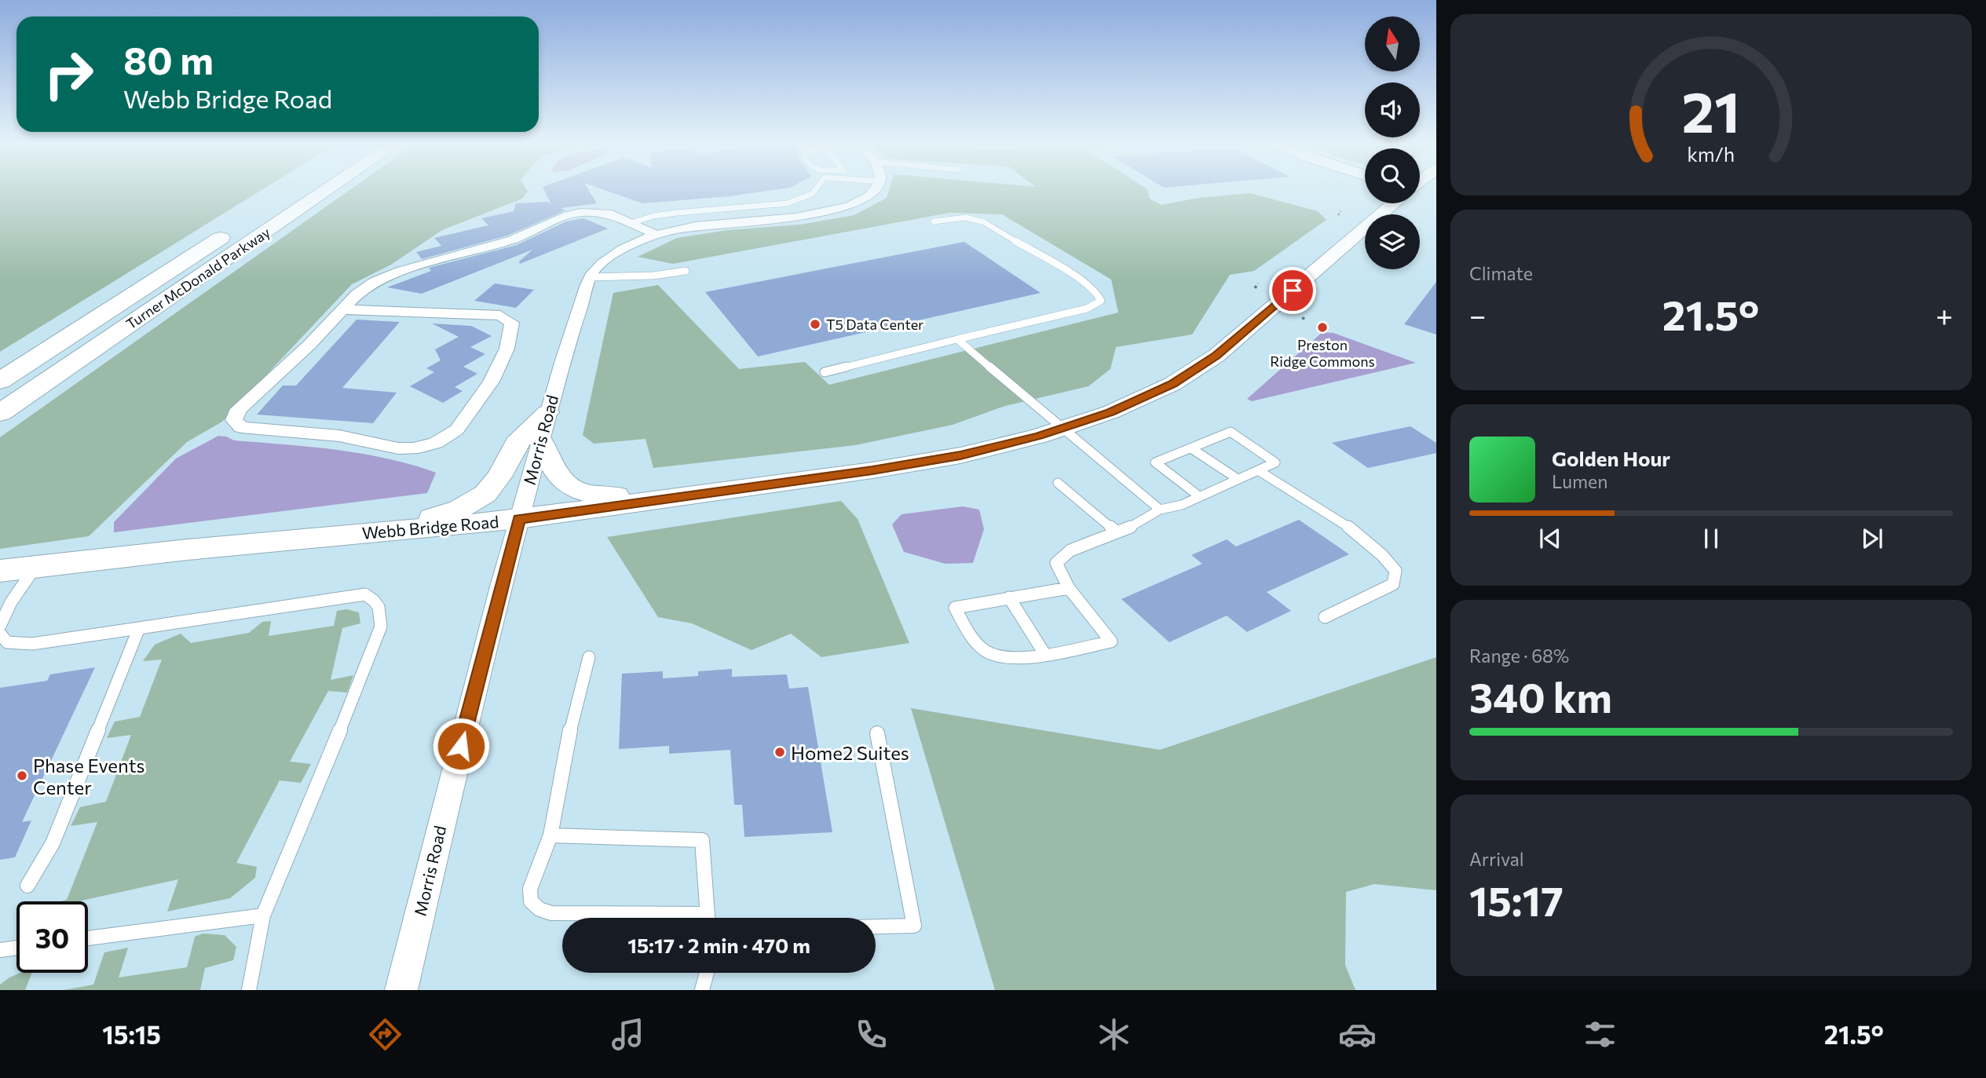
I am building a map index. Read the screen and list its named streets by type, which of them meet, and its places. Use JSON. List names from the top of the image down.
{
  "streets": {
    "highway": ["Turner McDonald Parkway"],
    "street": ["Morris Road", "Webb Bridge Road"]
  },
  "crossings": [
    ["Morris Road", "Webb Bridge Road"]
  ],
  "places": [
    "T5 Data Center",
    "Preston Ridge Commons",
    "Home2 Suites",
    "Phase Events Center"
  ],
  "north": "top",
  "page": {
    "turn": ["80 m", "Webb Bridge Road"],
    "tile": [
      "Climate",
      ["Range · 68%", "340 km"],
      ["Arrival", "15:17"]
    ],
    "heat": ["−", "21.5°", "+"],
    "song": ["Golden Hour", "Lumen"],
    "limit": "30",
    "trip": "15:17 · 2 min · 470 m",
    "tabs": ["15:15", "21.5°"],
    "gauge": ["21", "km/h"]
  }
}
